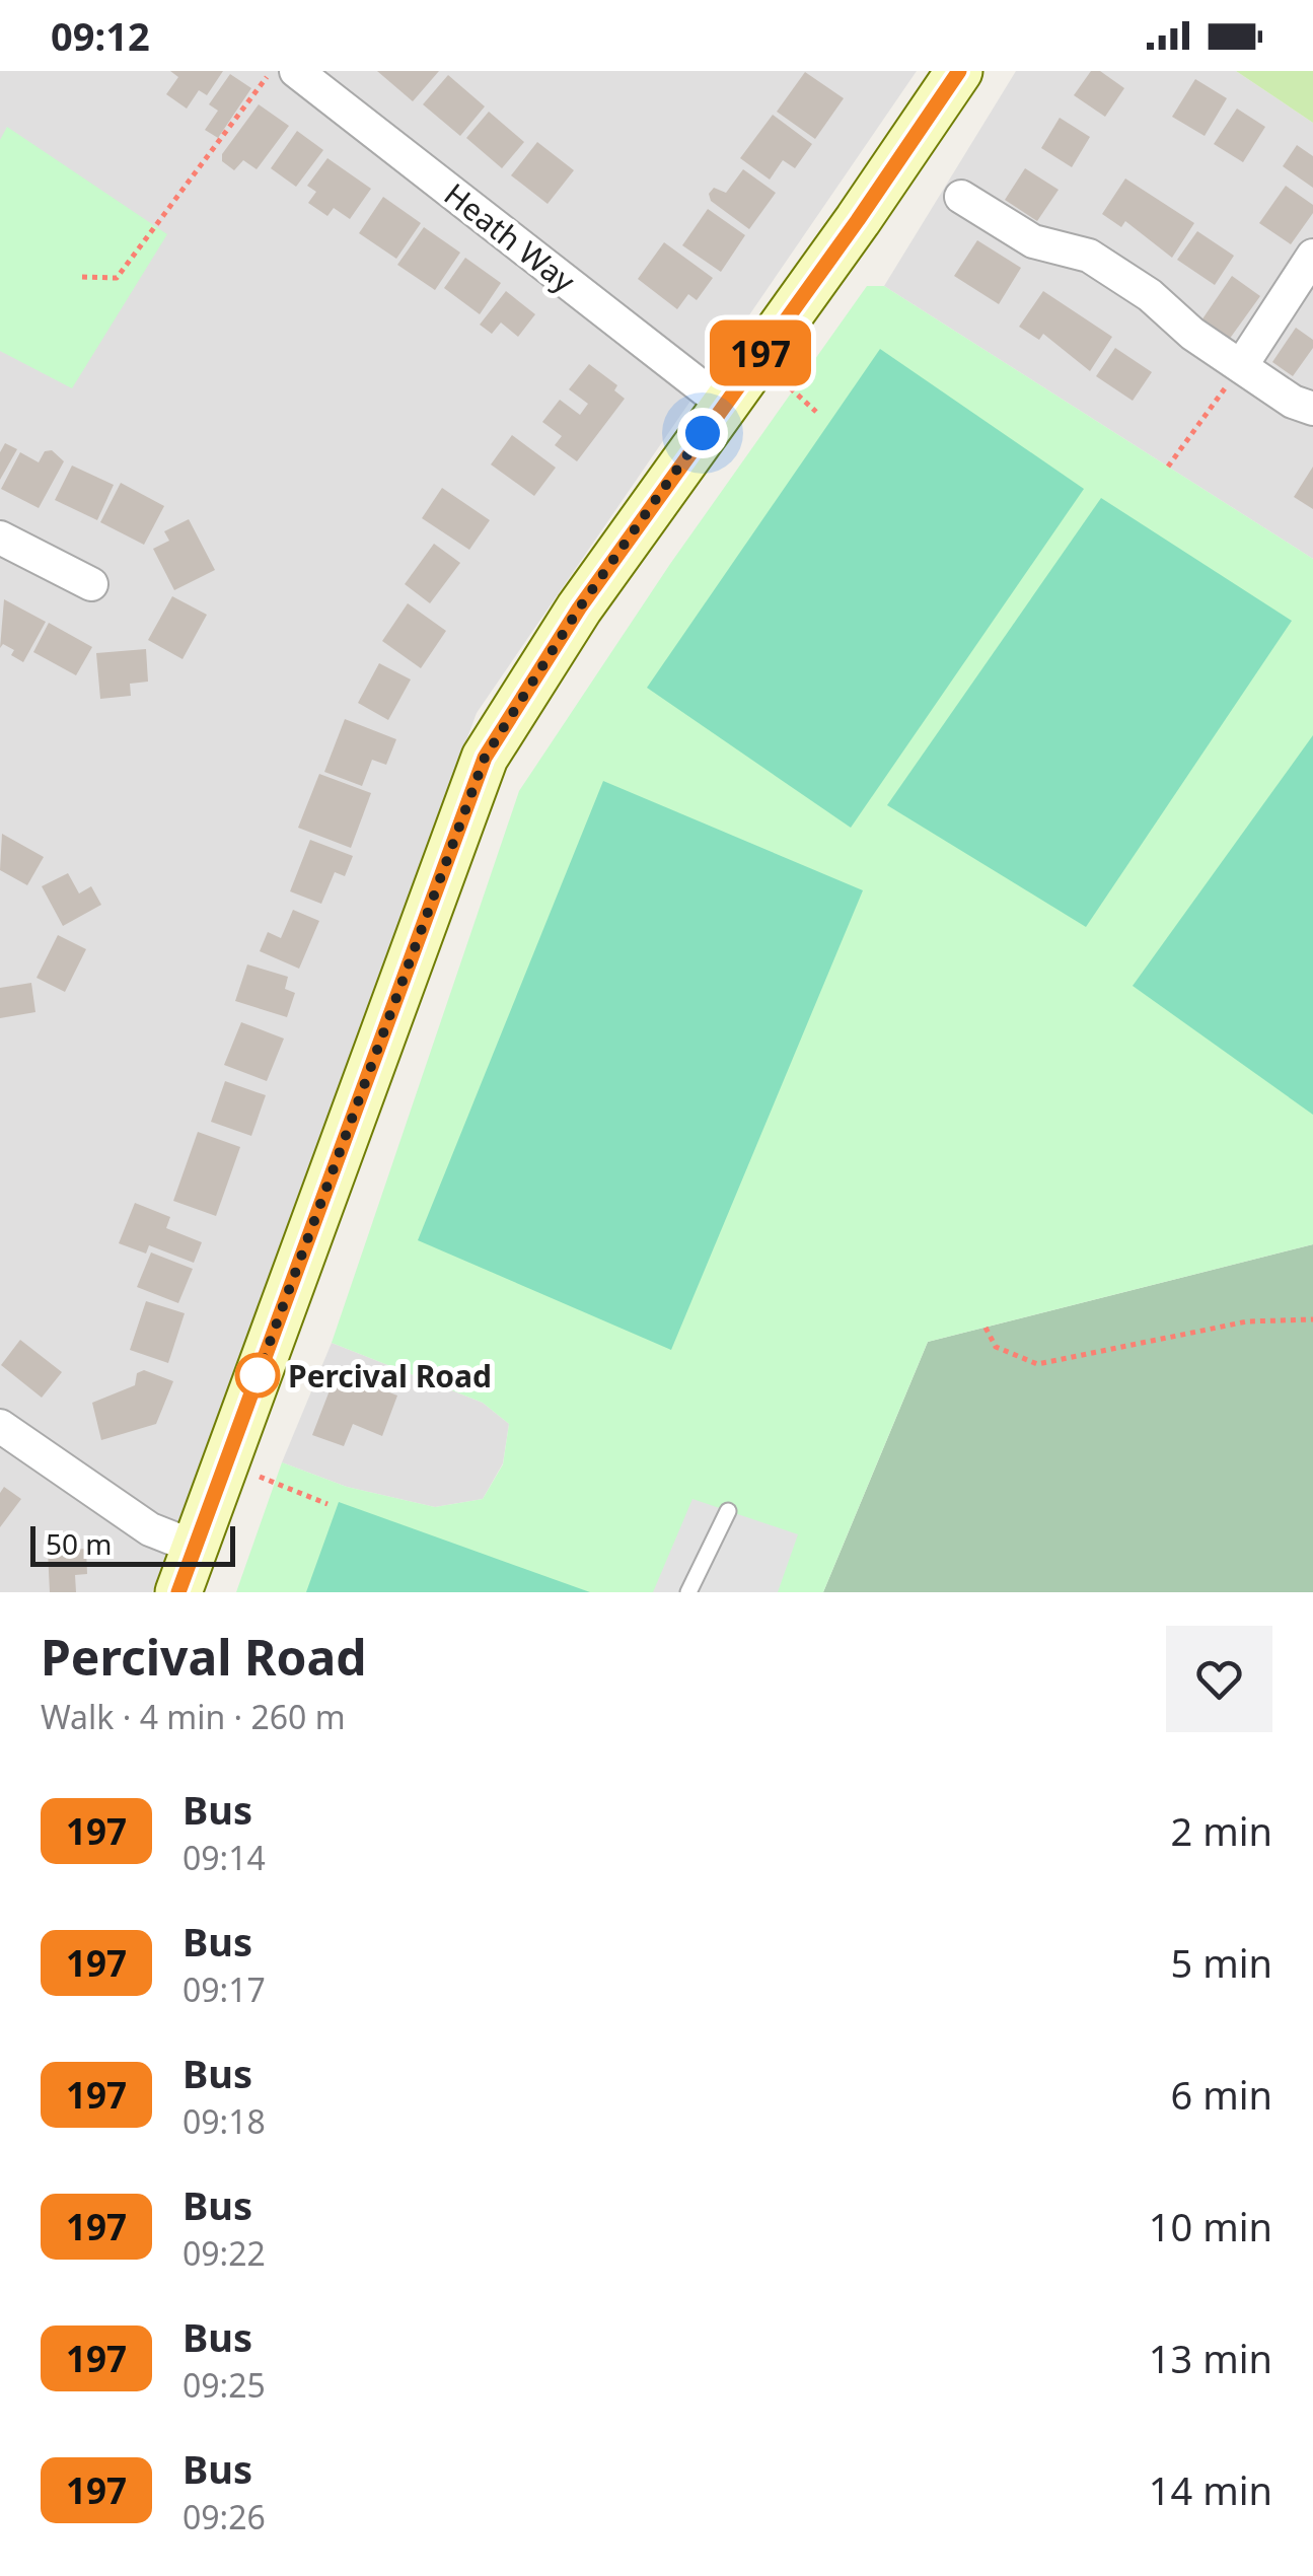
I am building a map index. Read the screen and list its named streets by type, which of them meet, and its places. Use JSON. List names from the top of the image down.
{
  "streets": {
    "street": ["Heath Way"]
  },
  "places": ["Percival Road"],
  "lines": ["bus line 197"],
  "scale_bar": "50 m",
  "page": {
    "status": "09:12",
    "on_map": "197",
    "scale": "50 m",
    "heading": ["Percival Road", "Walk · 4 min · 260 m"],
    "list": [
      {
        "mark": "197",
        "name": "Bus",
        "note": "09:14",
        "value": "2 min"
      },
      {
        "mark": "197",
        "name": "Bus",
        "note": "09:17",
        "value": "5 min"
      },
      {
        "mark": "197",
        "name": "Bus",
        "note": "09:18",
        "value": "6 min"
      },
      {
        "mark": "197",
        "name": "Bus",
        "note": "09:22",
        "value": "10 min"
      },
      {
        "mark": "197",
        "name": "Bus",
        "note": "09:25",
        "value": "13 min"
      },
      {
        "mark": "197",
        "name": "Bus",
        "note": "09:26",
        "value": "14 min"
      }
    ]
  }
}
